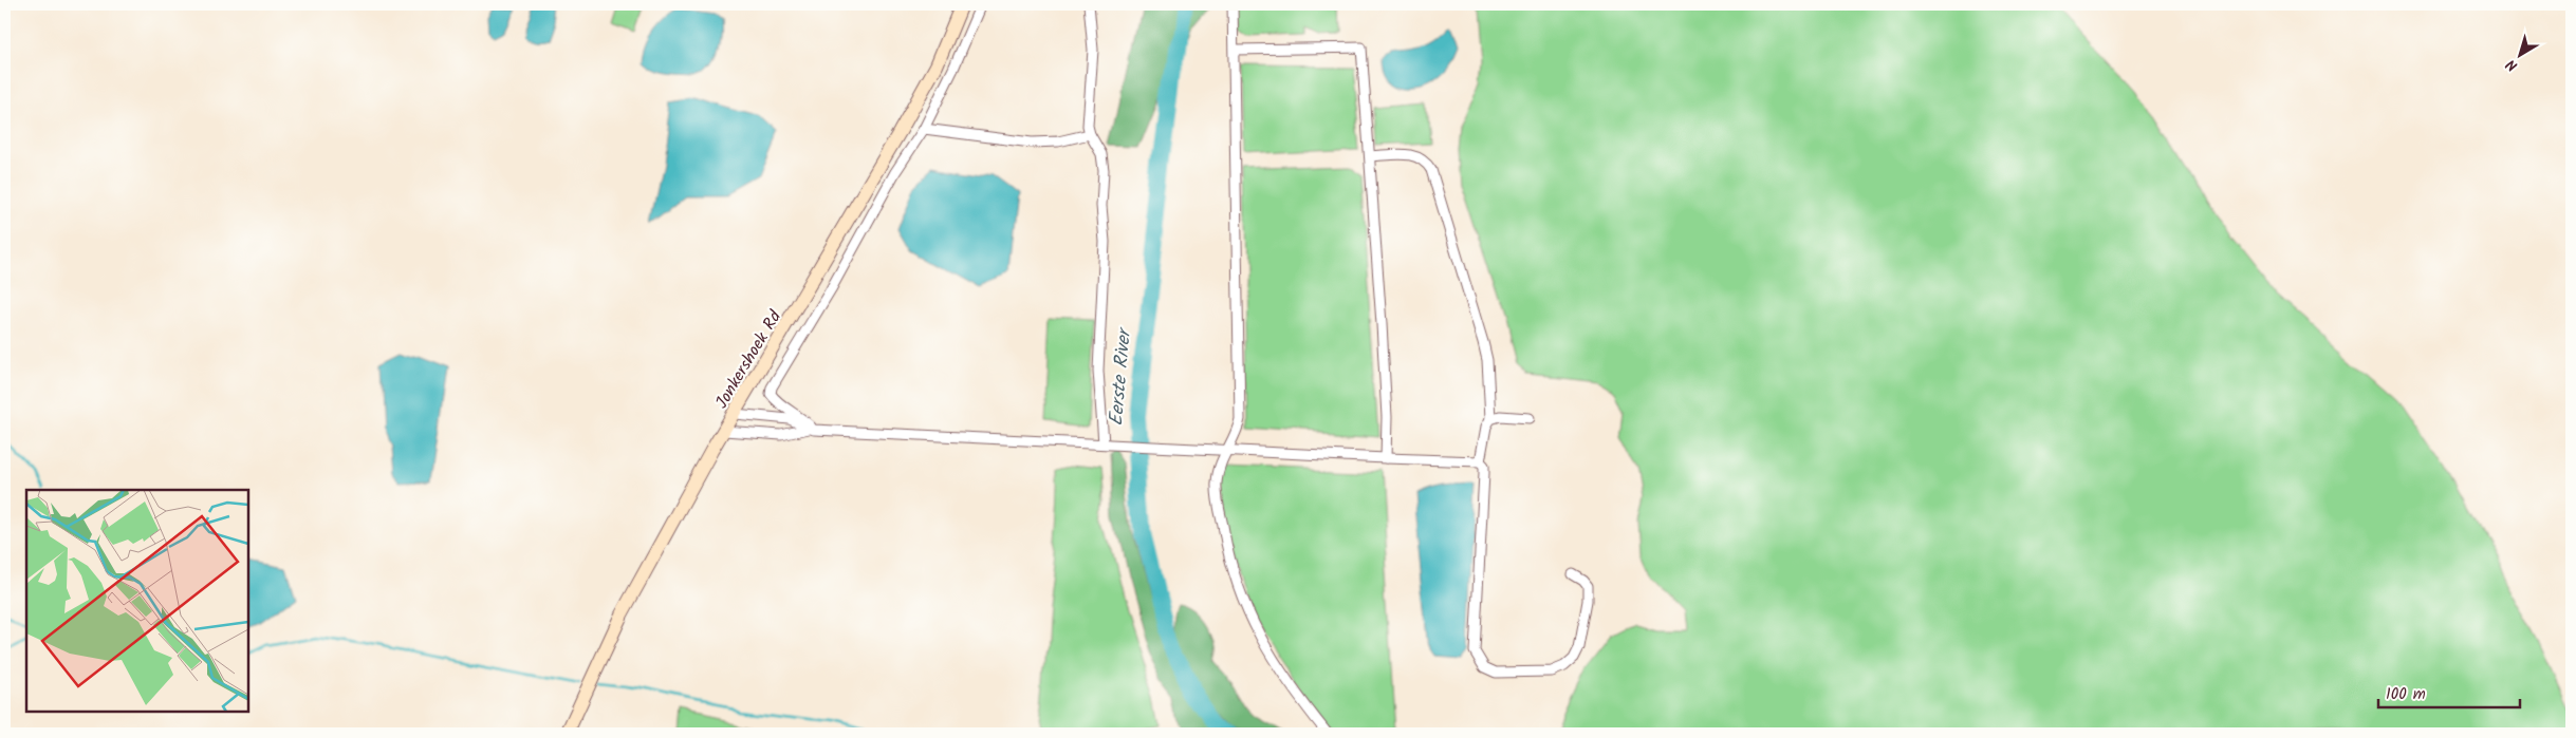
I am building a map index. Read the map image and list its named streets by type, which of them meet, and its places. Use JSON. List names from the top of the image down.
{
  "streets": {
    "street": ["Jonkershoek Rd"]
  },
  "water": ["Eerste River"],
  "scale_bar": "100 m",
  "north": "bottom left"
}
